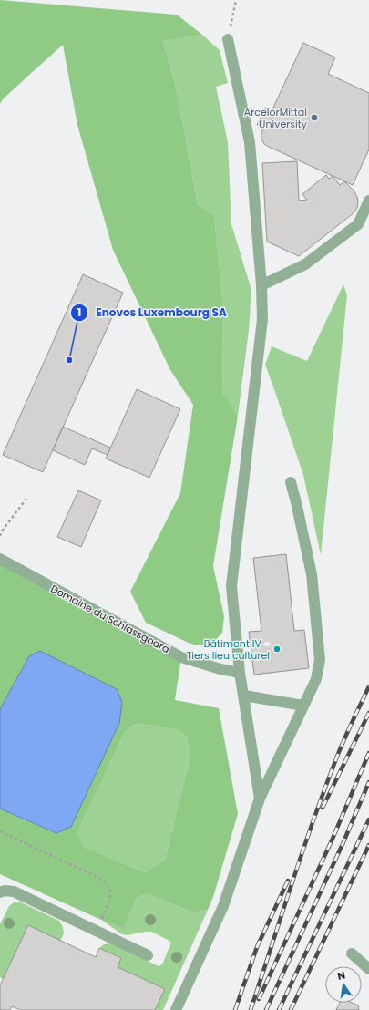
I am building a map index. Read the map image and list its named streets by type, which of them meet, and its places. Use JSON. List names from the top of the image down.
{
  "streets": {
    "street": ["Domaine du Schlassgoard"]
  },
  "places": ["ArcelorMittal University", "Enovos Luxembourg SA", "Bâtiment IV - Tiers lieu culturel"],
  "north": "top"
}
